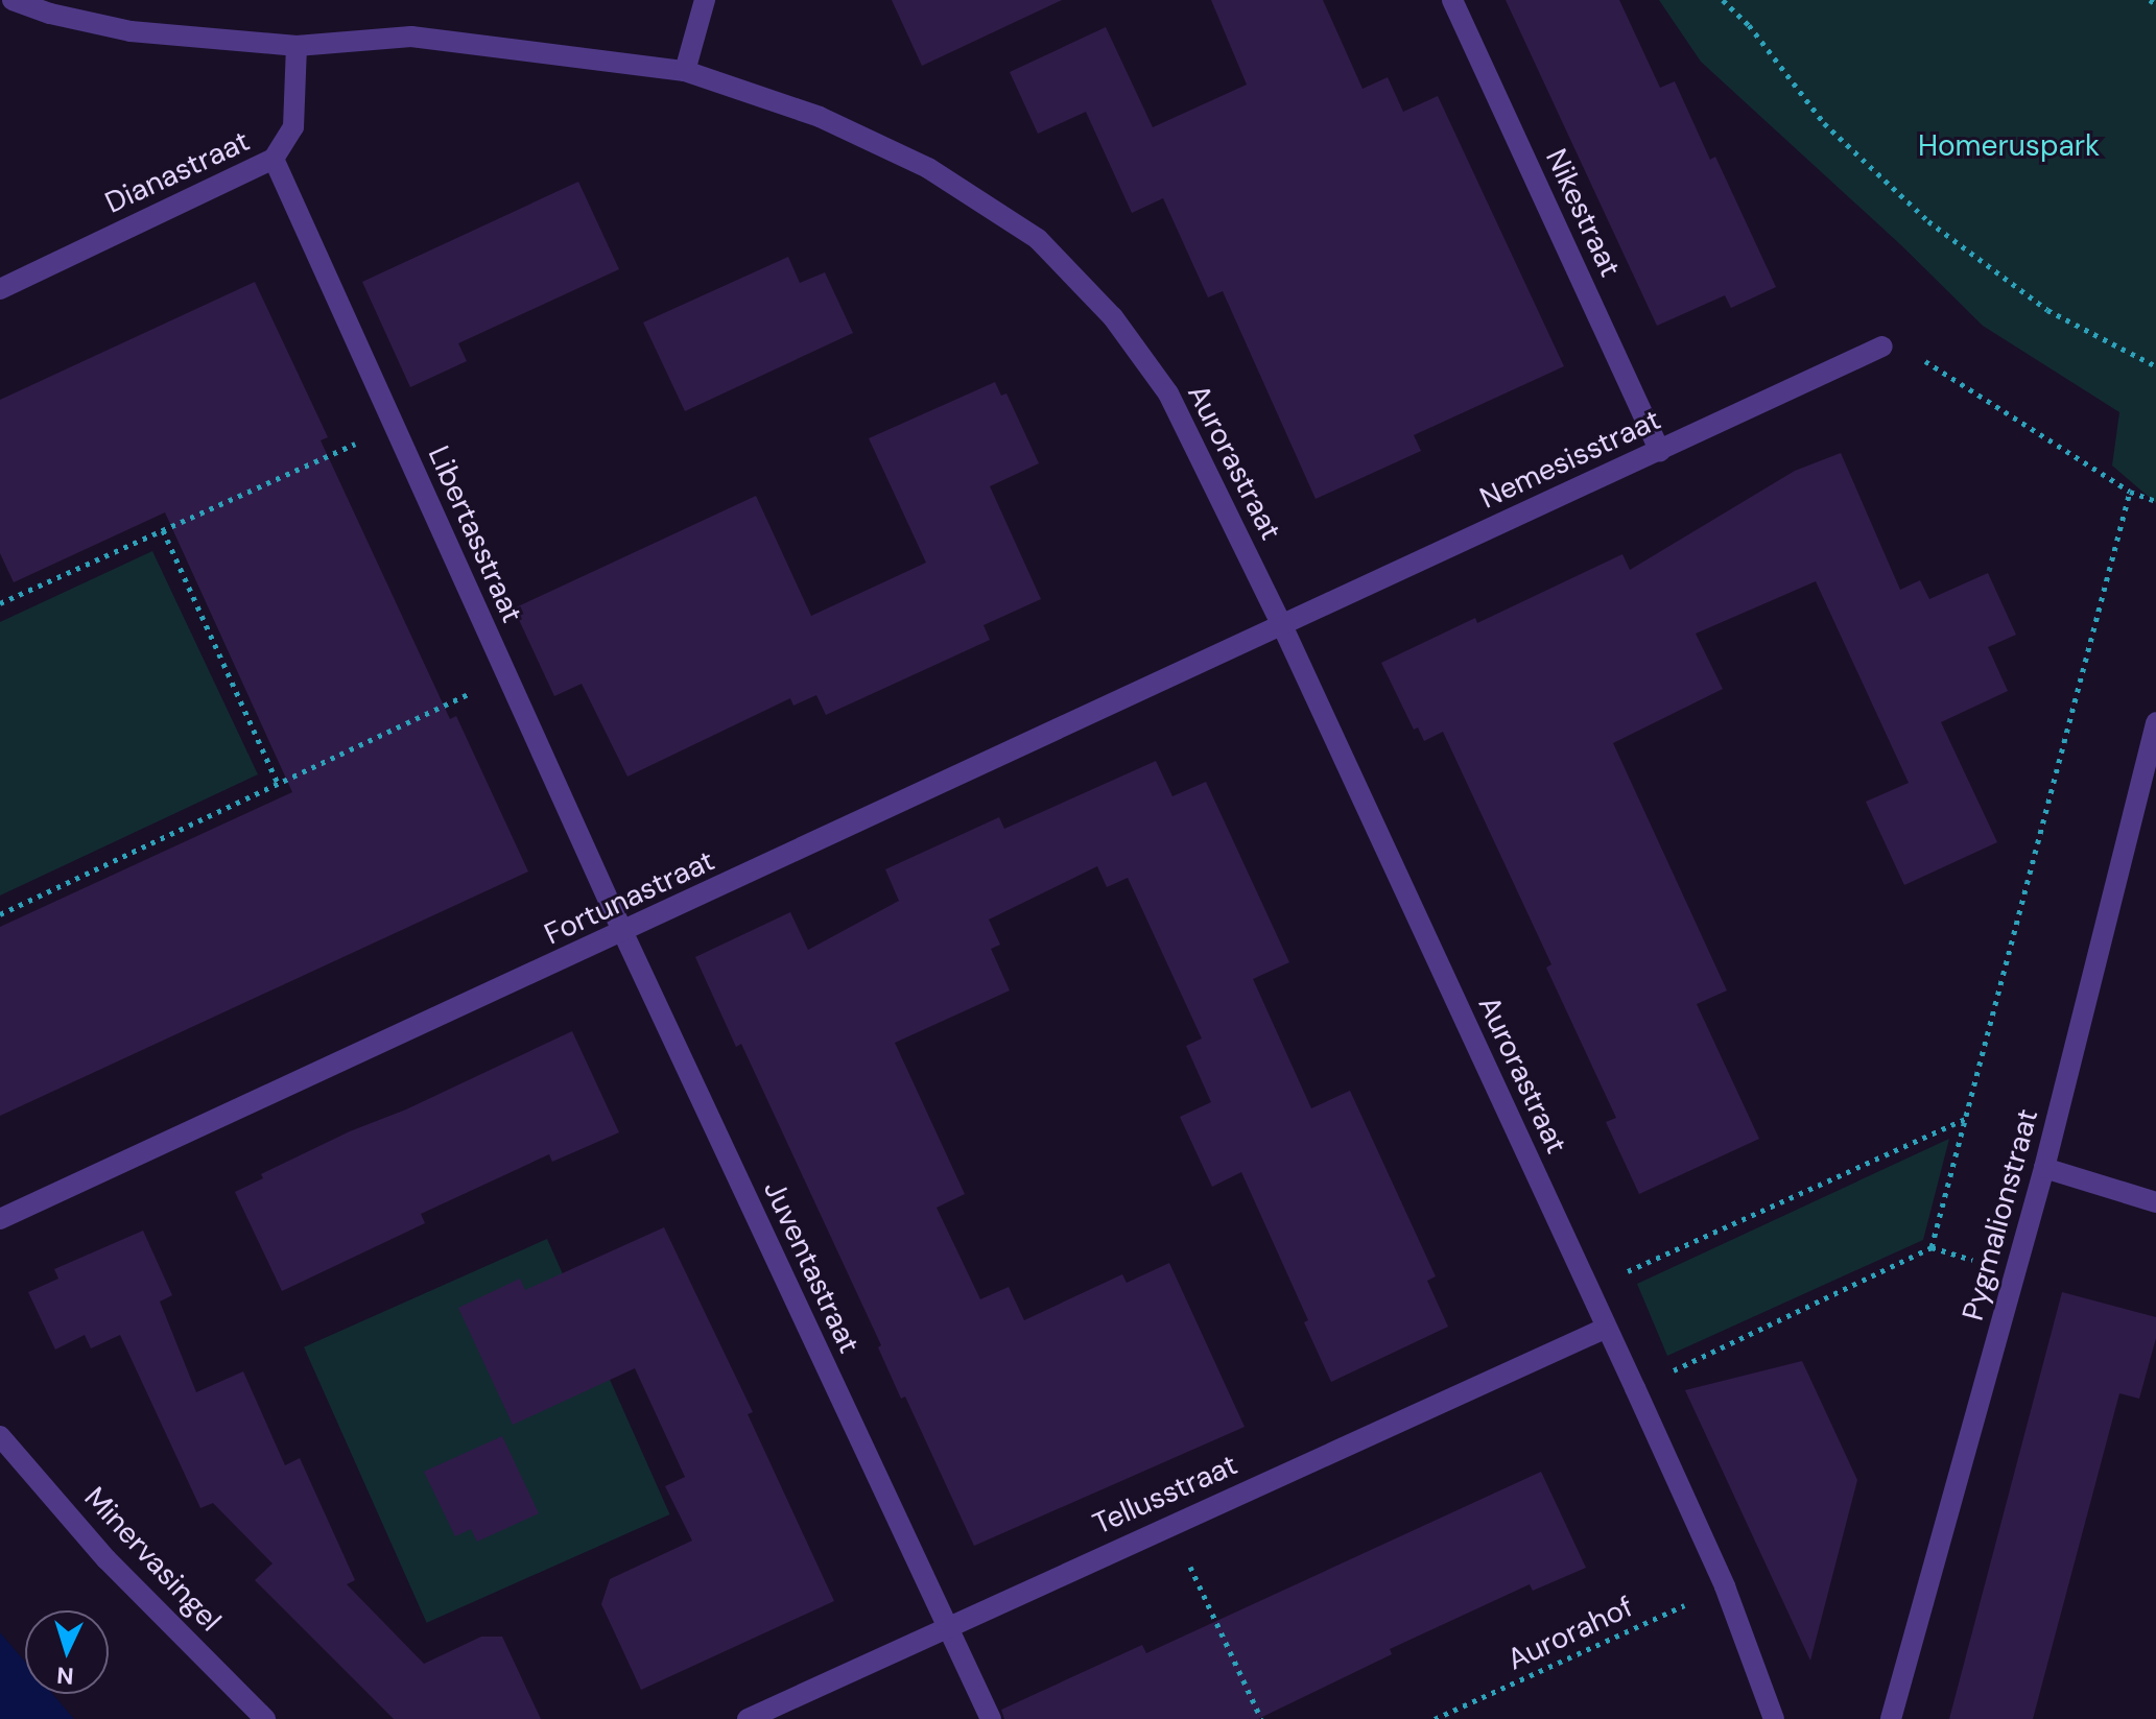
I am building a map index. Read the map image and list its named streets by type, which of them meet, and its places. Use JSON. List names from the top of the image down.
{
  "streets": {
    "street": [
      "Dianastraat",
      "Nikestraat",
      "Nemesisstraat",
      "Aurorastraat",
      "Libertasstraat",
      "Fortunastraat",
      "Pygmalionstraat",
      "Juventastraat",
      "Tellusstraat",
      "Minervasingel"
    ],
    "path": ["Aurorahof"]
  },
  "crossings": [
    ["Dianastraat", "Aurorastraat"],
    ["Dianastraat", "Libertasstraat"],
    ["Nikestraat", "Nemesisstraat"],
    ["Nemesisstraat", "Aurorastraat"],
    ["Nemesisstraat", "Fortunastraat"],
    ["Aurorastraat", "Fortunastraat"],
    ["Aurorastraat", "Tellusstraat"],
    ["Aurorastraat", "Aurorahof"],
    ["Libertasstraat", "Fortunastraat"],
    ["Libertasstraat", "Juventastraat"],
    ["Fortunastraat", "Juventastraat"],
    ["Juventastraat", "Tellusstraat"]
  ],
  "parks": ["Homeruspark"],
  "north": "bottom"
}
